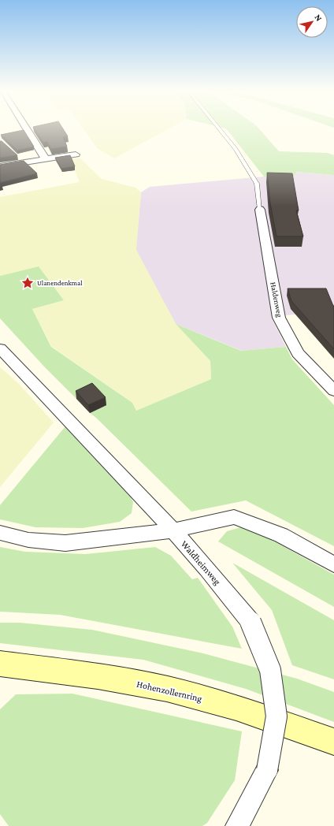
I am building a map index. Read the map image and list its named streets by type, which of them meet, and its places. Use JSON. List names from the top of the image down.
{
  "streets": {
    "main road": ["Hohenzollernring"],
    "street": ["Haldenweg", "Waldheimweg"]
  },
  "places": {
    "place": ["Ulanendenkmal"]
  },
  "north": "top right"
}
